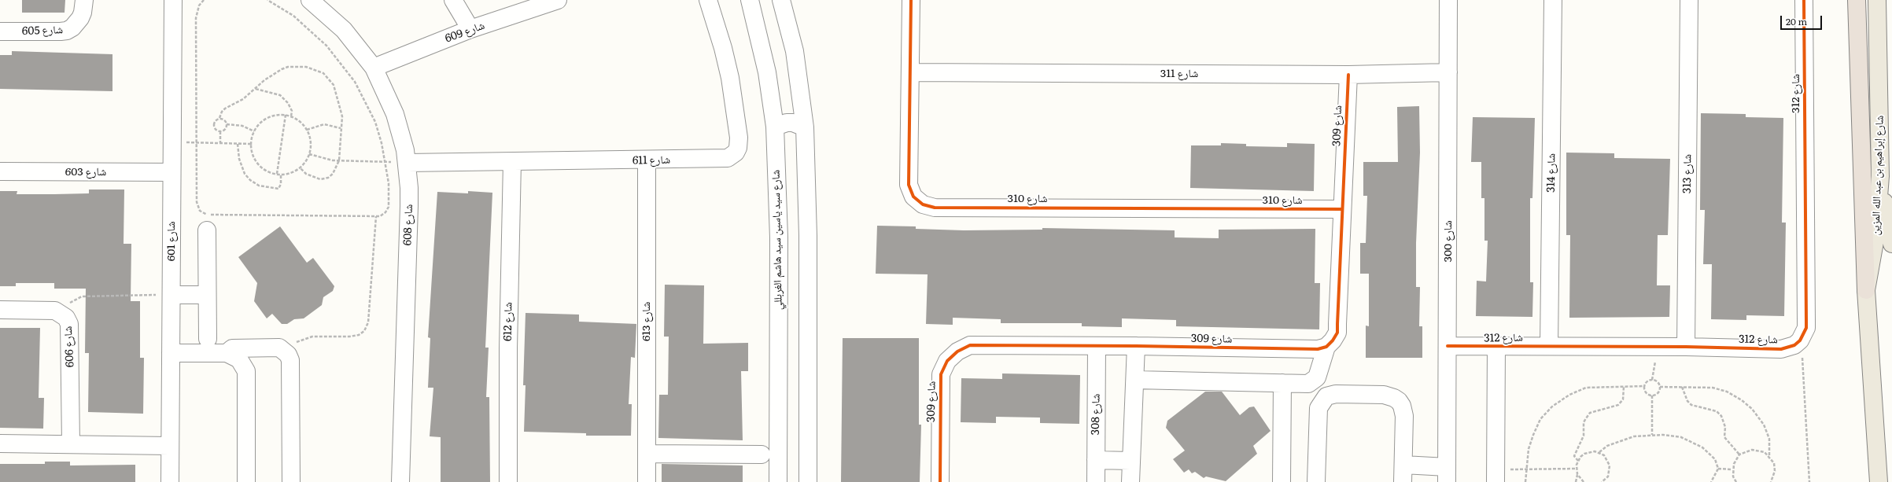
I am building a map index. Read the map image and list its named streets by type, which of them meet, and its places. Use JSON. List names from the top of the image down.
{
  "streets": {
    "main road": ["شارع إبراهيم بن عبد الله المزين"],
    "street": [
      "شارع 605",
      "شارع 609",
      "شارع 311",
      "شارع 312",
      "شارع 309",
      "شارع 611",
      "شارع 603",
      "شارع 314",
      "شارع 313",
      "شارع 310",
      "شارع 608",
      "شارع سيد ياسين سيد هاشم الغربللي",
      "شارع 601",
      "شارع 300",
      "شارع 612",
      "شارع 613",
      "شارع 606",
      "شارع 308"
    ]
  },
  "crossings": [
    ["شارع 609", "شارع 608"],
    ["شارع 311", "شارع 309"],
    ["شارع 311", "شارع 310"],
    ["شارع 311", "شارع 300"],
    ["شارع 312", "شارع 314"],
    ["شارع 312", "شارع 313"],
    ["شارع 312", "شارع 300"],
    ["شارع 309", "شارع 310"],
    ["شارع 309", "شارع 308"],
    ["شارع 611", "شارع 608"],
    ["شارع 611", "شارع 612"],
    ["شارع 611", "شارع 613"],
    ["شارع 603", "شارع 601"]
  ],
  "scale_bar": "20 m"
}
